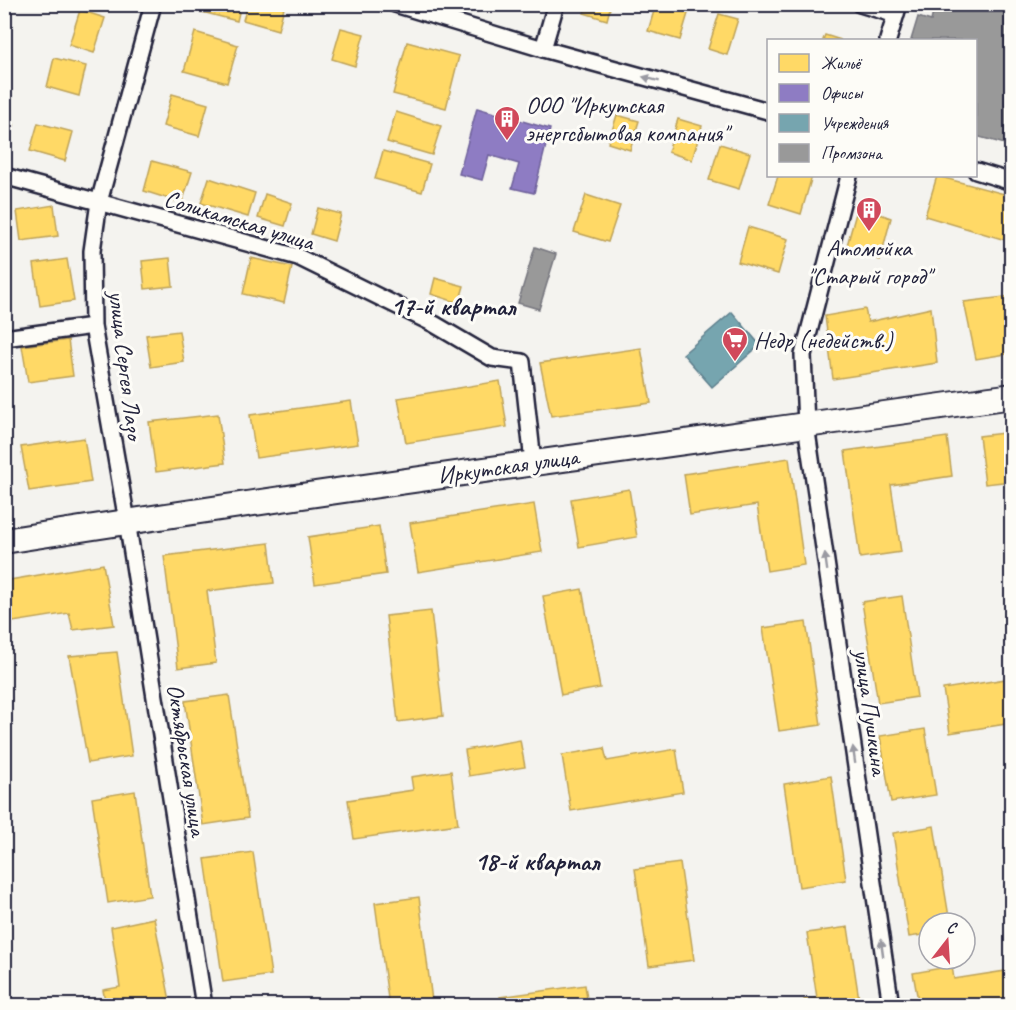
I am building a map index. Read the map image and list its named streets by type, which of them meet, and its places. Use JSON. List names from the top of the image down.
{
  "streets": {
    "main road": ["Иркутская улица"],
    "street": [
      "Соликамская улица",
      "улица Сергея Лазо",
      "улица Пушкина",
      "Октябрьская улица"
    ]
  },
  "crossings": [
    ["Соликамская улица", "улица Сергея Лазо"],
    ["Соликамская улица", "Иркутская улица"],
    ["улица Сергея Лазо", "Иркутская улица"],
    ["улица Сергея Лазо", "Октябрьская улица"],
    ["Иркутская улица", "улица Пушкина"],
    ["Иркутская улица", "Октябрьская улица"]
  ],
  "one_way": ["улица Пушкина"],
  "districts": ["17-й квартал", "18-й квартал"],
  "places": {
    "building": ["ООО \"Иркутская энергсбытовая компания\"", "Атомойка \"Старый город\""],
    "supermarket": ["Недр (недейств.)"]
  },
  "legend": [
    "Жильё",
    "Офисы",
    "Учреждения",
    "Промзона"
  ],
  "north": "top"
}
